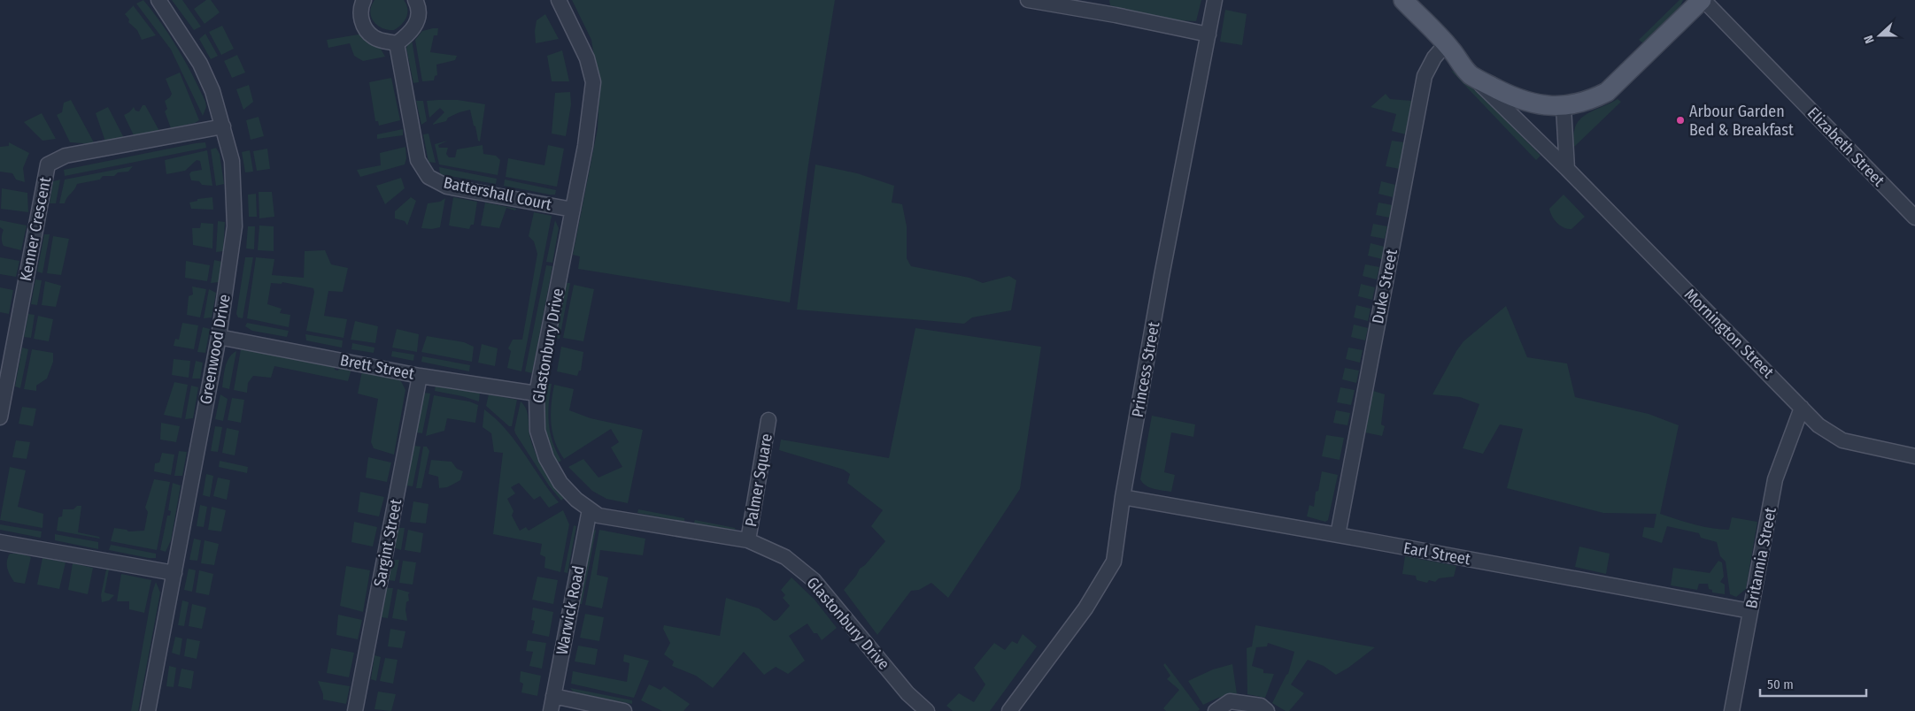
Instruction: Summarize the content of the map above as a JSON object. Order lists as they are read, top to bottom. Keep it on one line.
{"streets":{"main road":["Mornington Street"],"street":["Elizabeth Street","Battershall Court","Kenner Crescent","Duke Street","Glastonbury Drive","Greenwood Drive","Brett Street","Princess Street","Palmer Square","Sargint Street","Earl Street","Britannia Street","Warwick Road"]},"crossings":[["Battershall Court","Glastonbury Drive"],["Kenner Crescent","Greenwood Drive"],["Duke Street","Mornington Street"],["Duke Street","Earl Street"],["Mornington Street","Britannia Street"],["Glastonbury Drive","Brett Street"],["Glastonbury Drive","Palmer Square"],["Glastonbury Drive","Warwick Road"],["Greenwood Drive","Brett Street"],["Brett Street","Sargint Street"],["Princess Street","Earl Street"],["Earl Street","Britannia Street"]],"places":["Arbour Garden Bed & Breakfast"],"scale_bar":"50 m","north":"left"}
